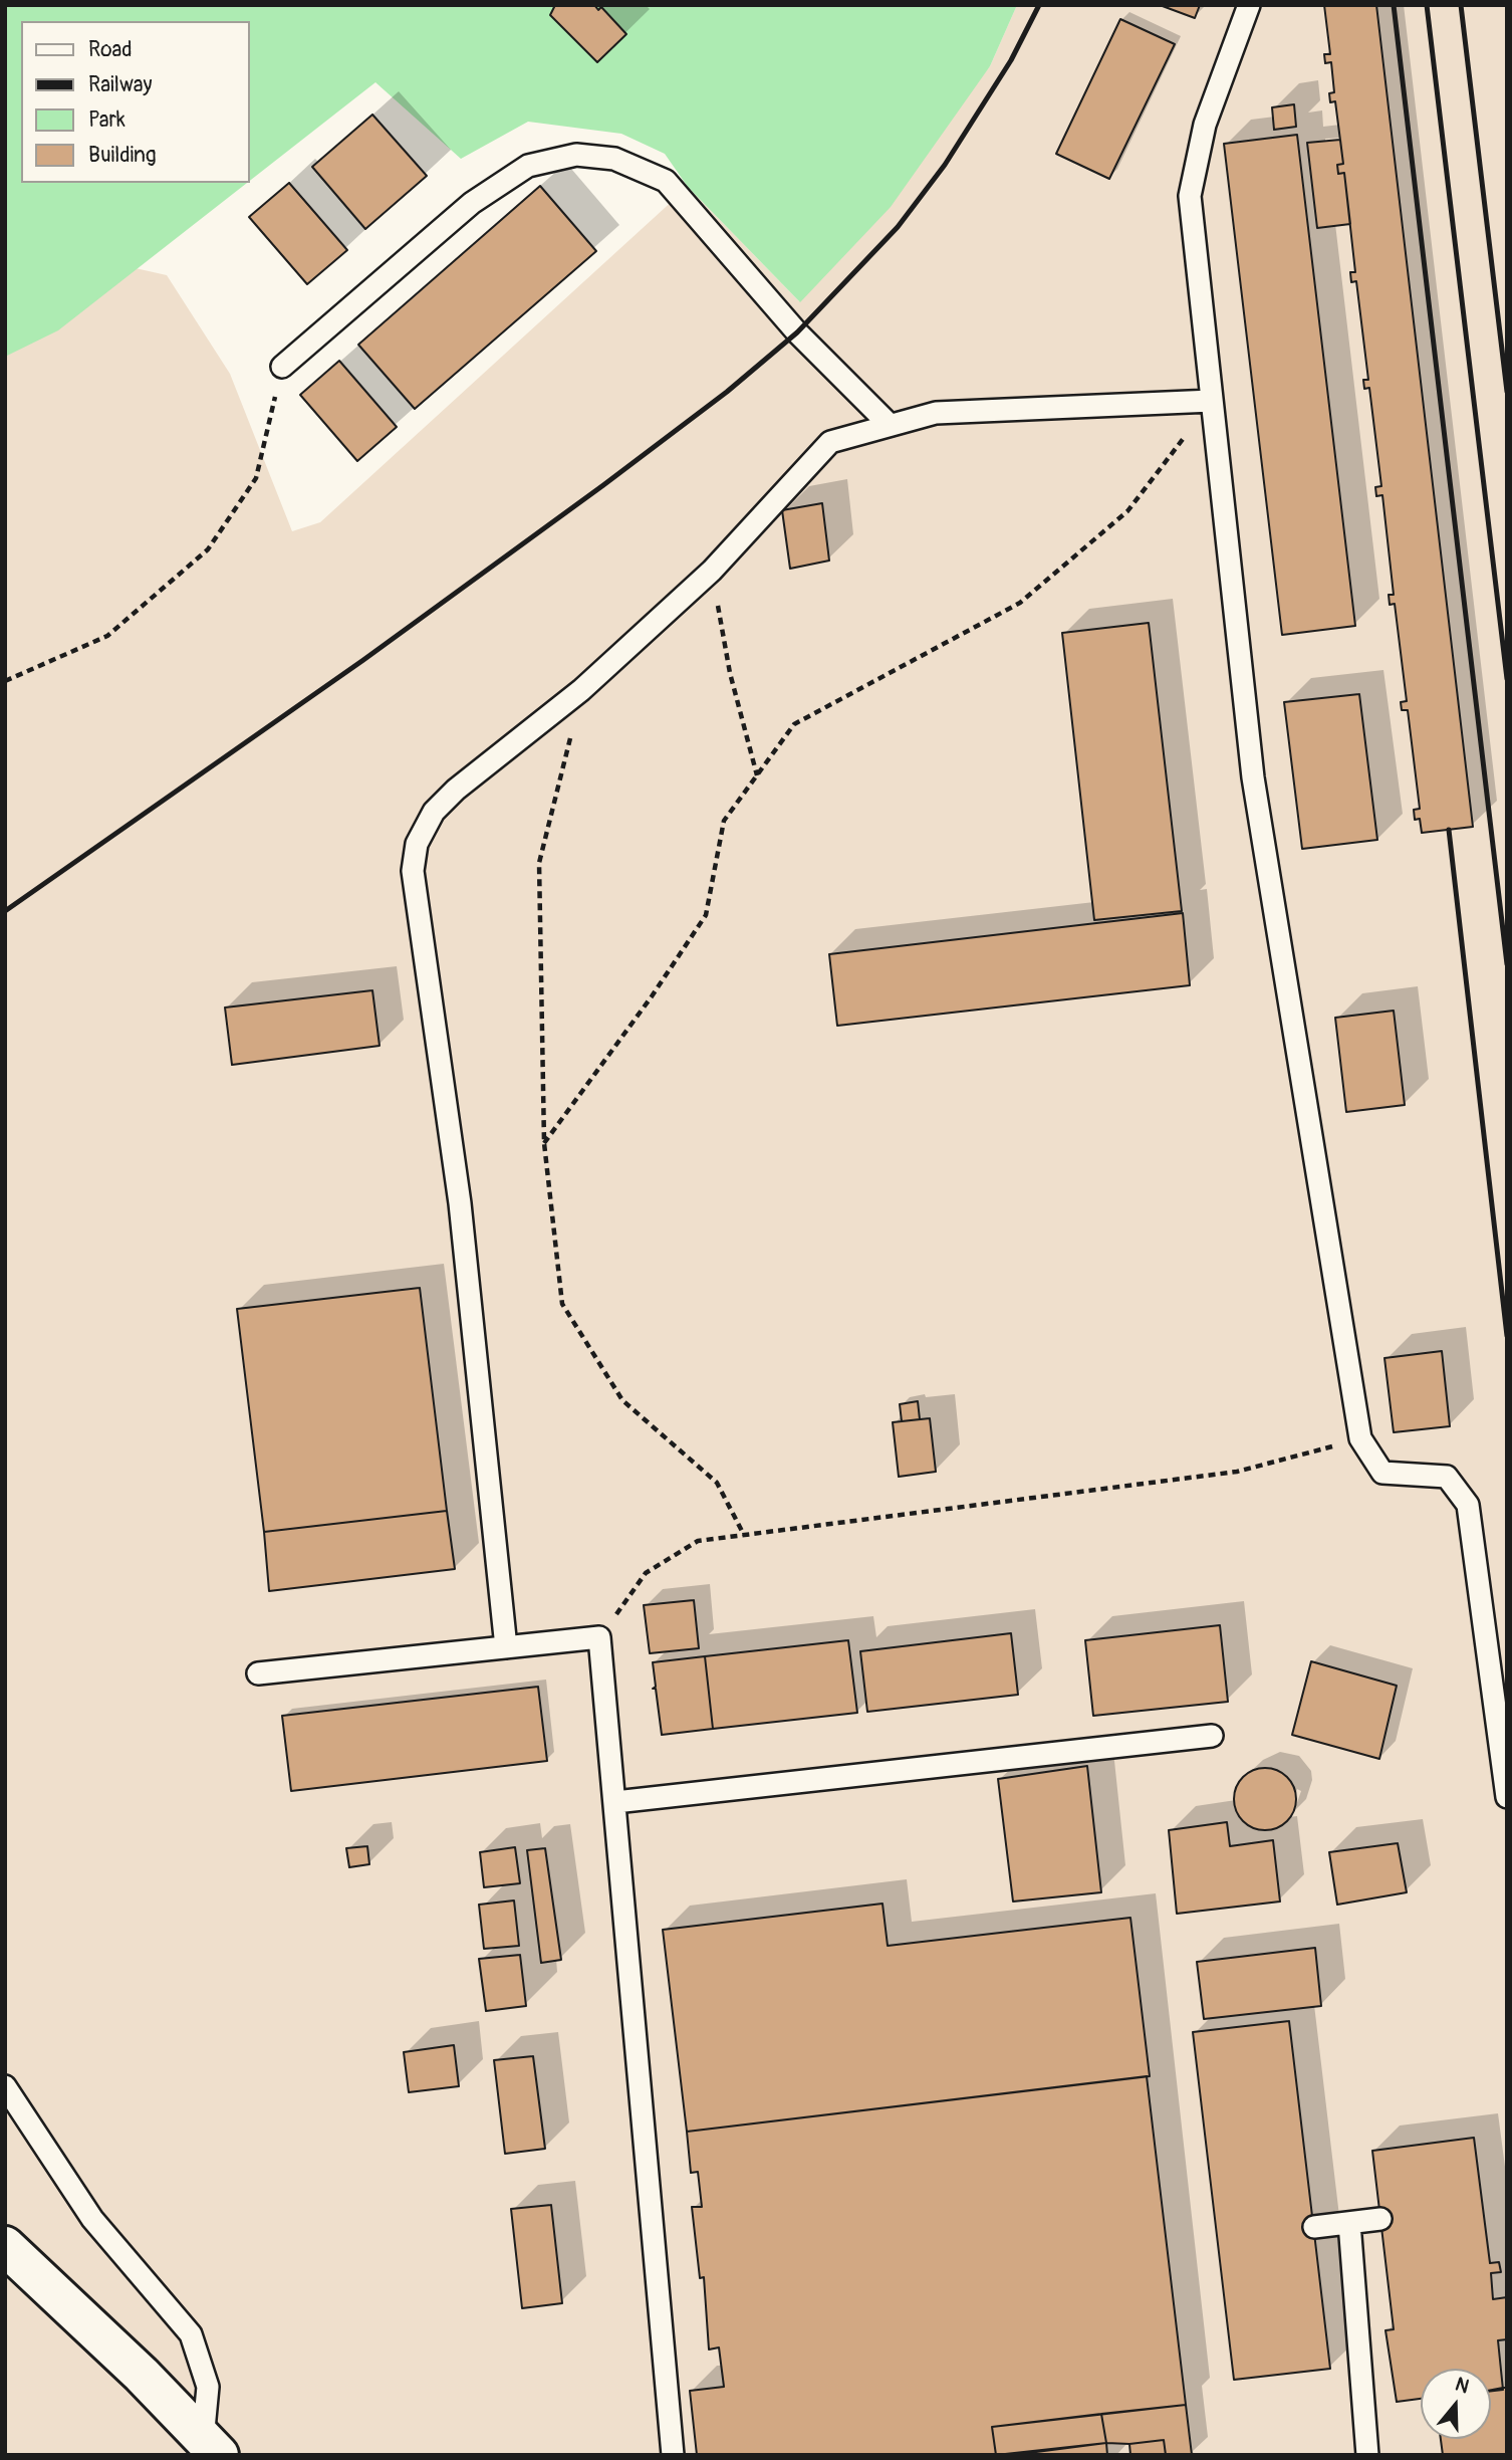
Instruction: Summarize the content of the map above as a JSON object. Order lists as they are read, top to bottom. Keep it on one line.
{"legend":["Road","Railway","Park","Building"],"north":"top"}
